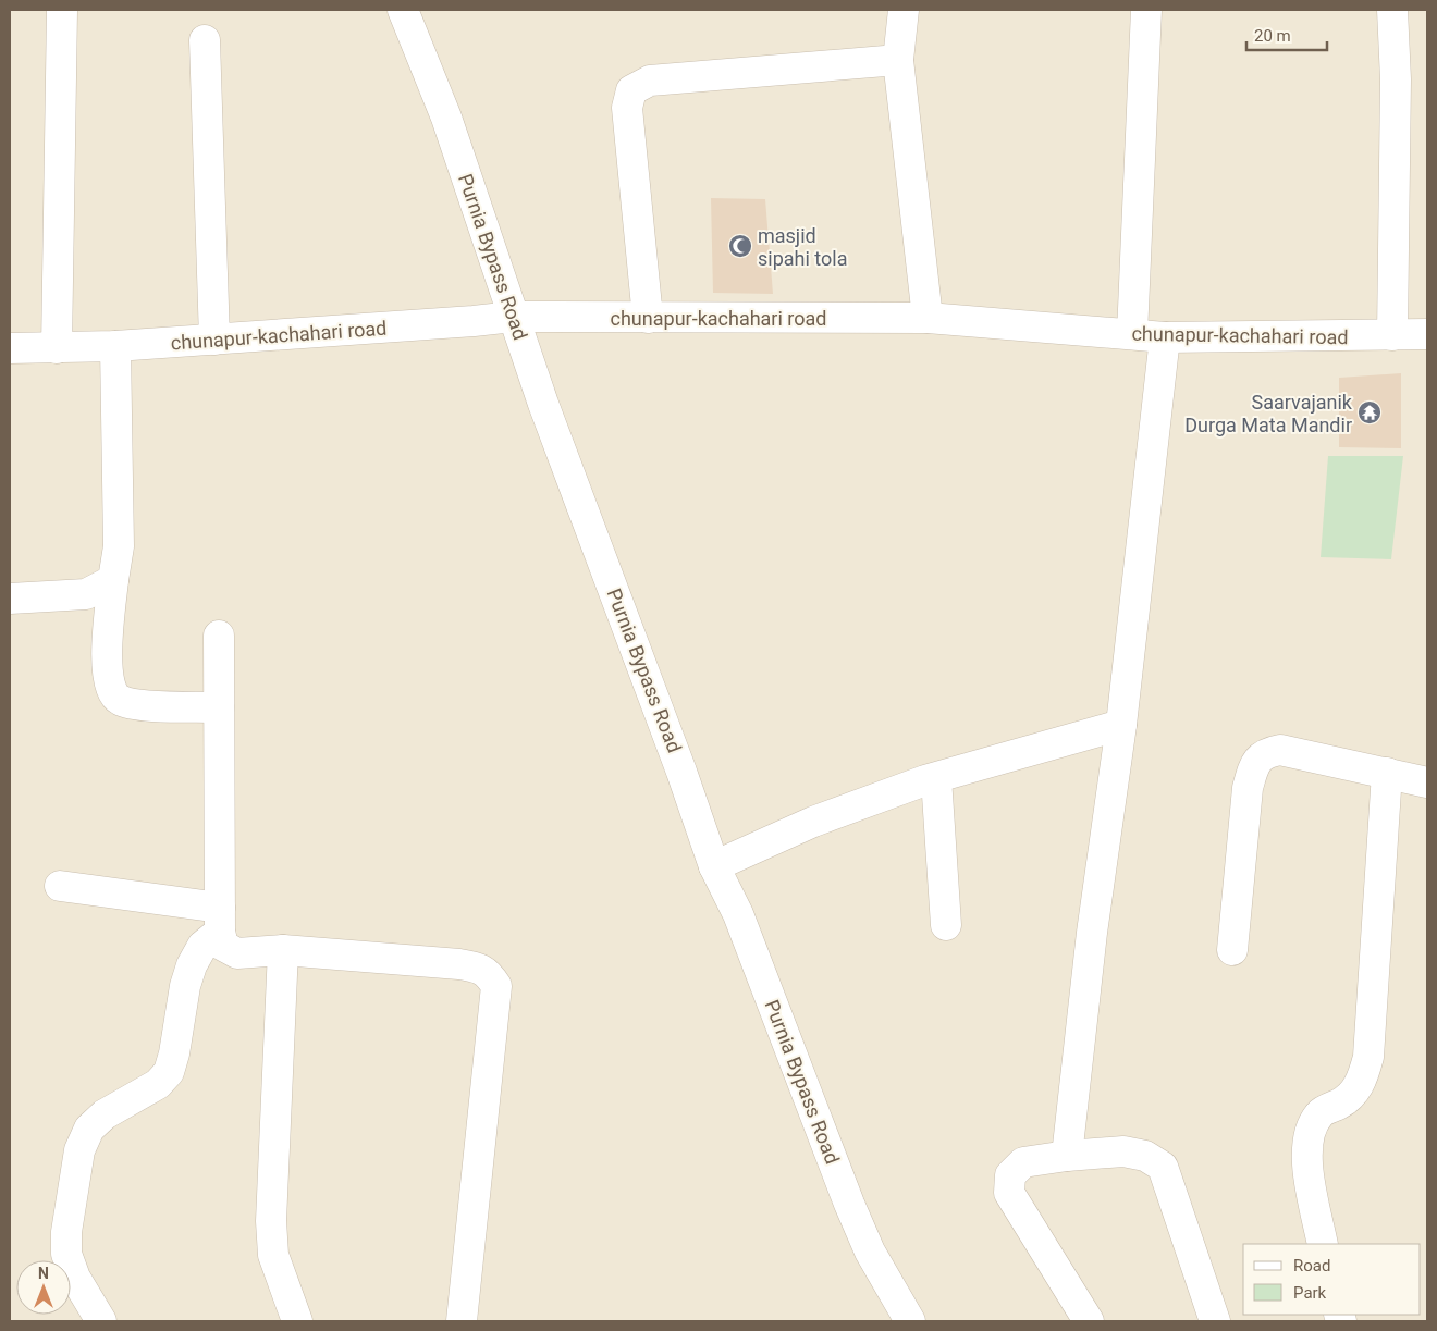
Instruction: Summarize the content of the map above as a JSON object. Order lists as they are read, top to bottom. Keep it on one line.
{"streets":{"street":["Purnia Bypass Road","chunapur-kachahari road"]},"crossings":[["Purnia Bypass Road","chunapur-kachahari road"]],"places":{"mosque":["masjid sipahi tola"],"temple":["Saarvajanik Durga Mata Mandir"]},"legend":["Road","Park"],"scale_bar":"20 m","north":"top"}
